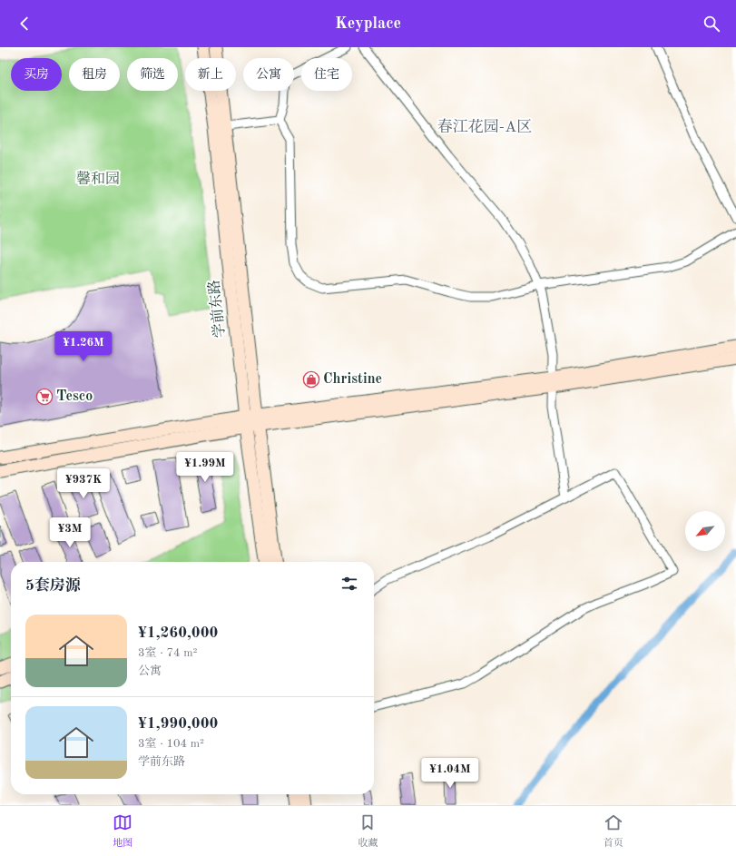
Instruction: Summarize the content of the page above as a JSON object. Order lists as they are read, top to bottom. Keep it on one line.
{"streets":{"street":["学前东路"]},"districts":["春江花园-A区"],"parks":["馨和园"],"places":{"shop":["Christine"],"supermarket":["Tesco"]},"north":"bottom left","page":{"header":"Keyplace","chip":["买房","租房","筛选","新上","公寓","住宅"],"price":["¥1.26M","¥1.99M","¥937K","¥3M","¥1.04M"],"heading":"5套房源","list":[{"name":"¥1,260,000","note":"3室 · 74 m² · 公寓"},{"name":"¥1,990,000","note":"3室 · 104 m² · 学前东路"}],"tabs":["地图","收藏","首页"]}}
